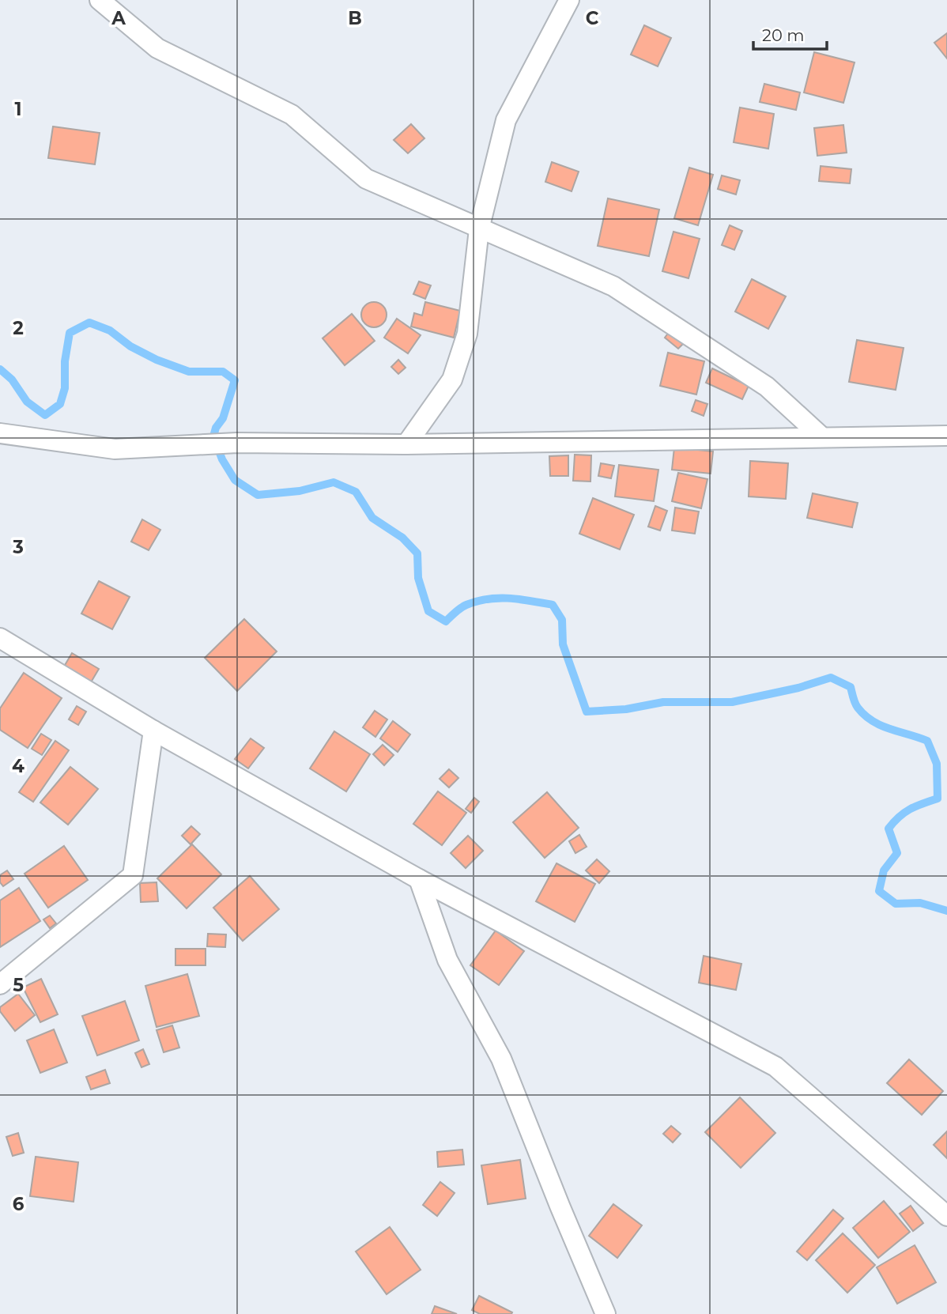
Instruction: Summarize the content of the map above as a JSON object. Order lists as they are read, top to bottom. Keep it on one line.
{"scale_bar":"20 m","grid":{"columns":["A","B","C"],"rows":["1","2","3","4","5","6"]}}
